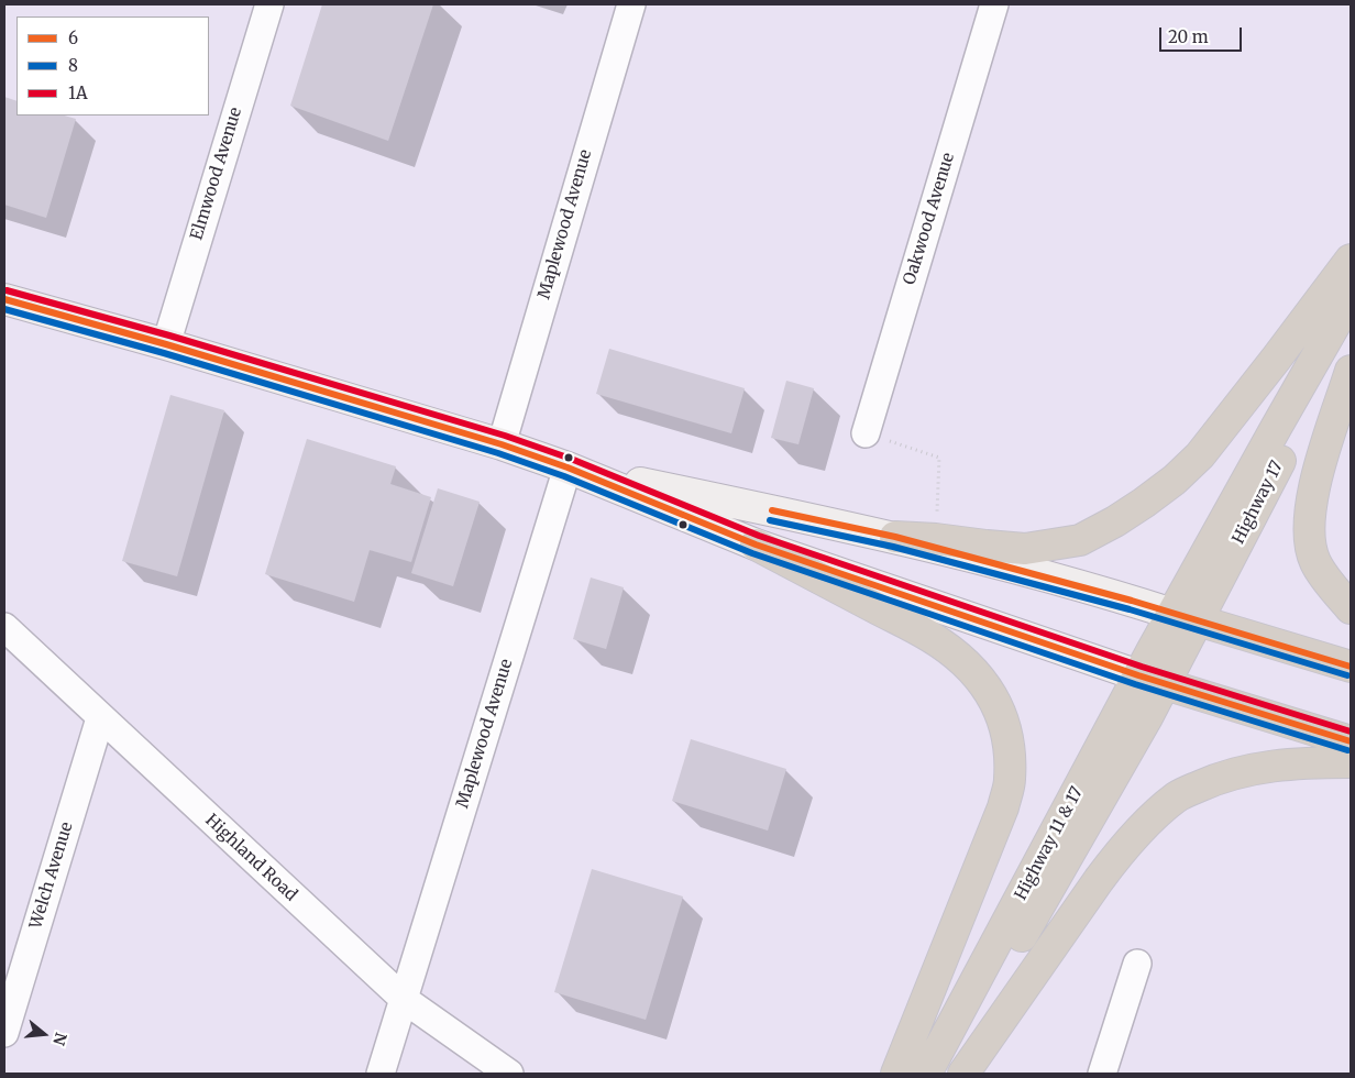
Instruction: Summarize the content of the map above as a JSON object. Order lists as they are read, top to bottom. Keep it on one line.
{"streets":{"highway":["Highway 17","Highway 11 & 17"],"street":["Elmwood Avenue","Oakwood Avenue","Maplewood Avenue","Highland Road","Welch Avenue"]},"crossings":[["Maplewood Avenue","Highland Road"],["Highway 17","Highway 11 & 17"],["Highland Road","Welch Avenue"]],"lines":["transit line 1A","transit line 6","transit line 8"],"legend":["6","8","1A"],"scale_bar":"20 m","north":"right"}
